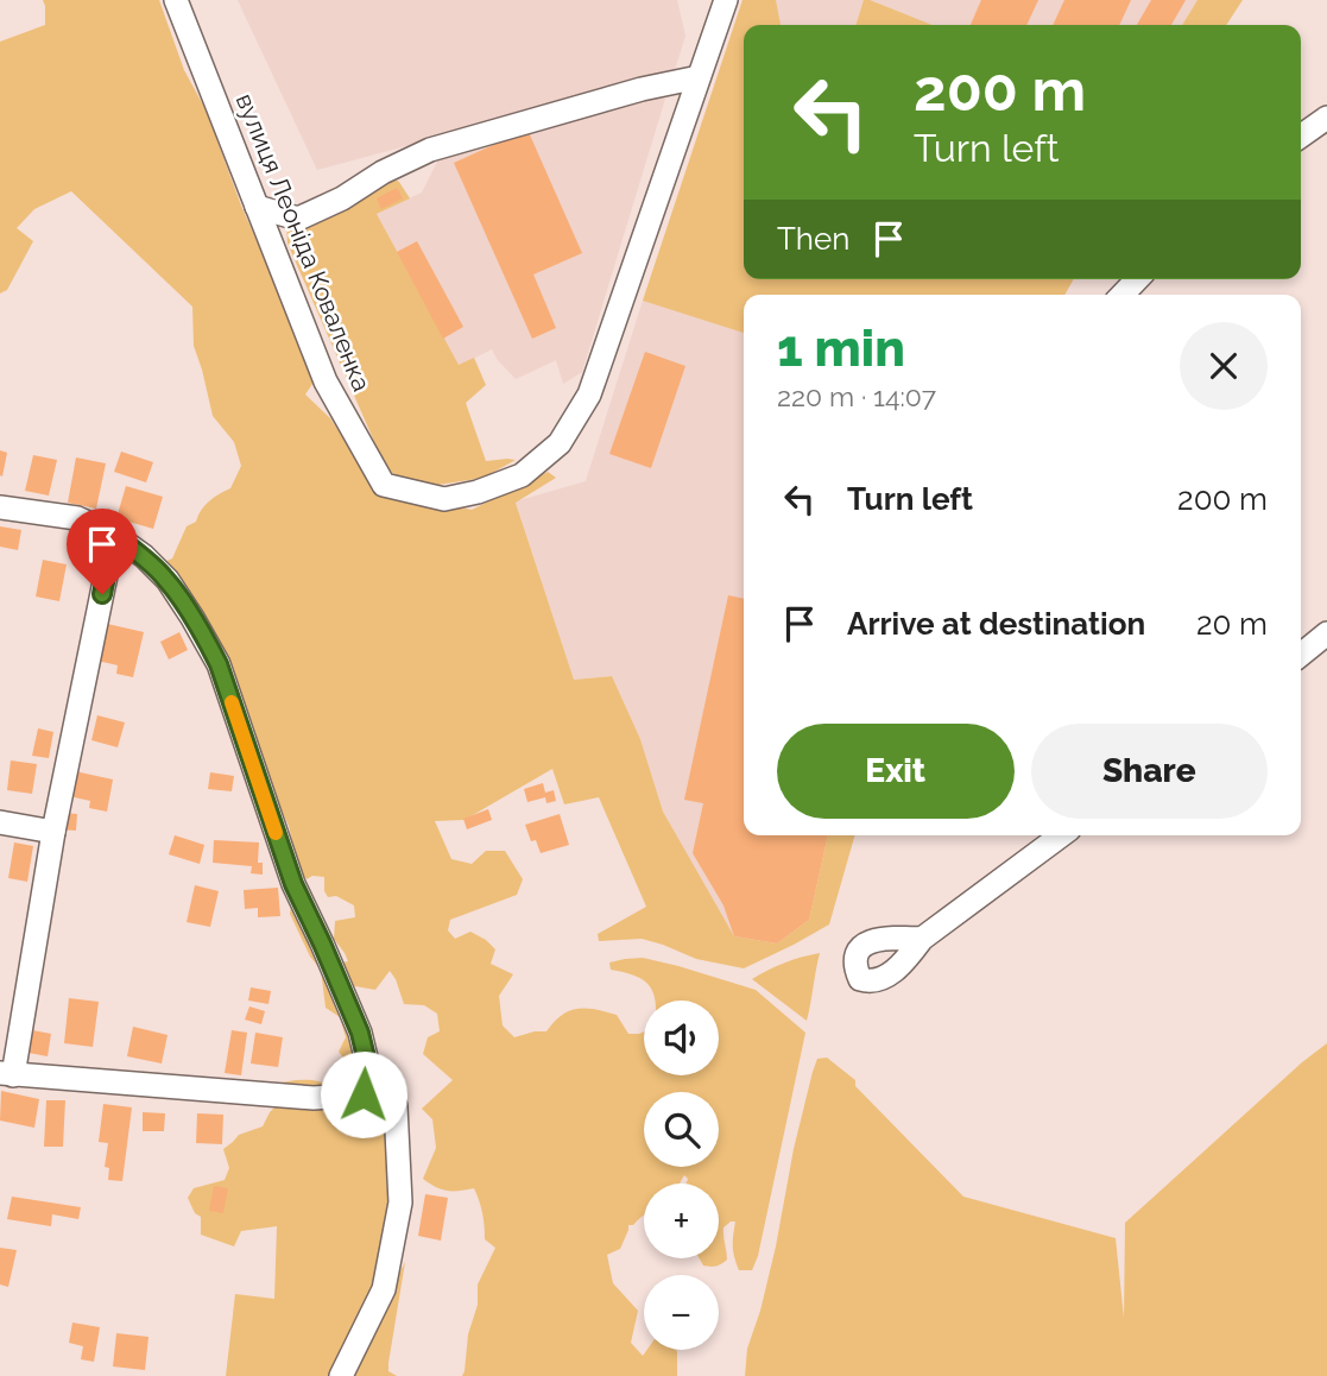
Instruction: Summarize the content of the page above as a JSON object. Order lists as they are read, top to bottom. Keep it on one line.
{"streets":{"street":["вулиця Леоніда Коваленка"]},"page":{"turn":["200 m","Turn left"],"then":"Then","heading":["1 min","220 m · 14:07"],"list":[{"name":"Turn left","value":"200 m"},{"name":"Arrive at destination","value":"20 m"}],"buttons":["Exit","Share"],"map_buttons":["+","−"]}}
